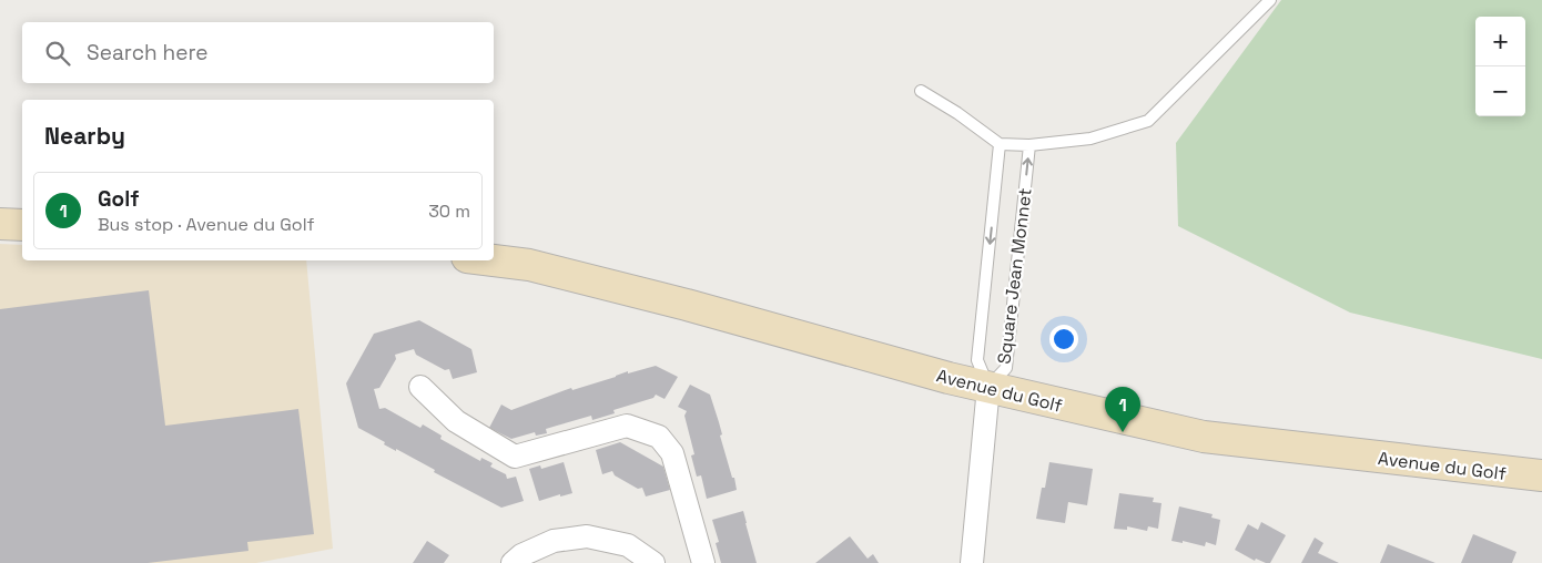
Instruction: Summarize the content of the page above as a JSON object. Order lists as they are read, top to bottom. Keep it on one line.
{"streets":{"main road":["Avenue du Golf"],"lane":["Square Jean Monnet"]},"crossings":[["Square Jean Monnet","Avenue du Golf"]],"page":{"map_buttons":["+","−"],"search":"Search here","heading":"Nearby","list":[{"mark":"1","name":"Golf","note":"Bus stop · Avenue du Golf","value":"30 m"}],"pins":"1"}}
